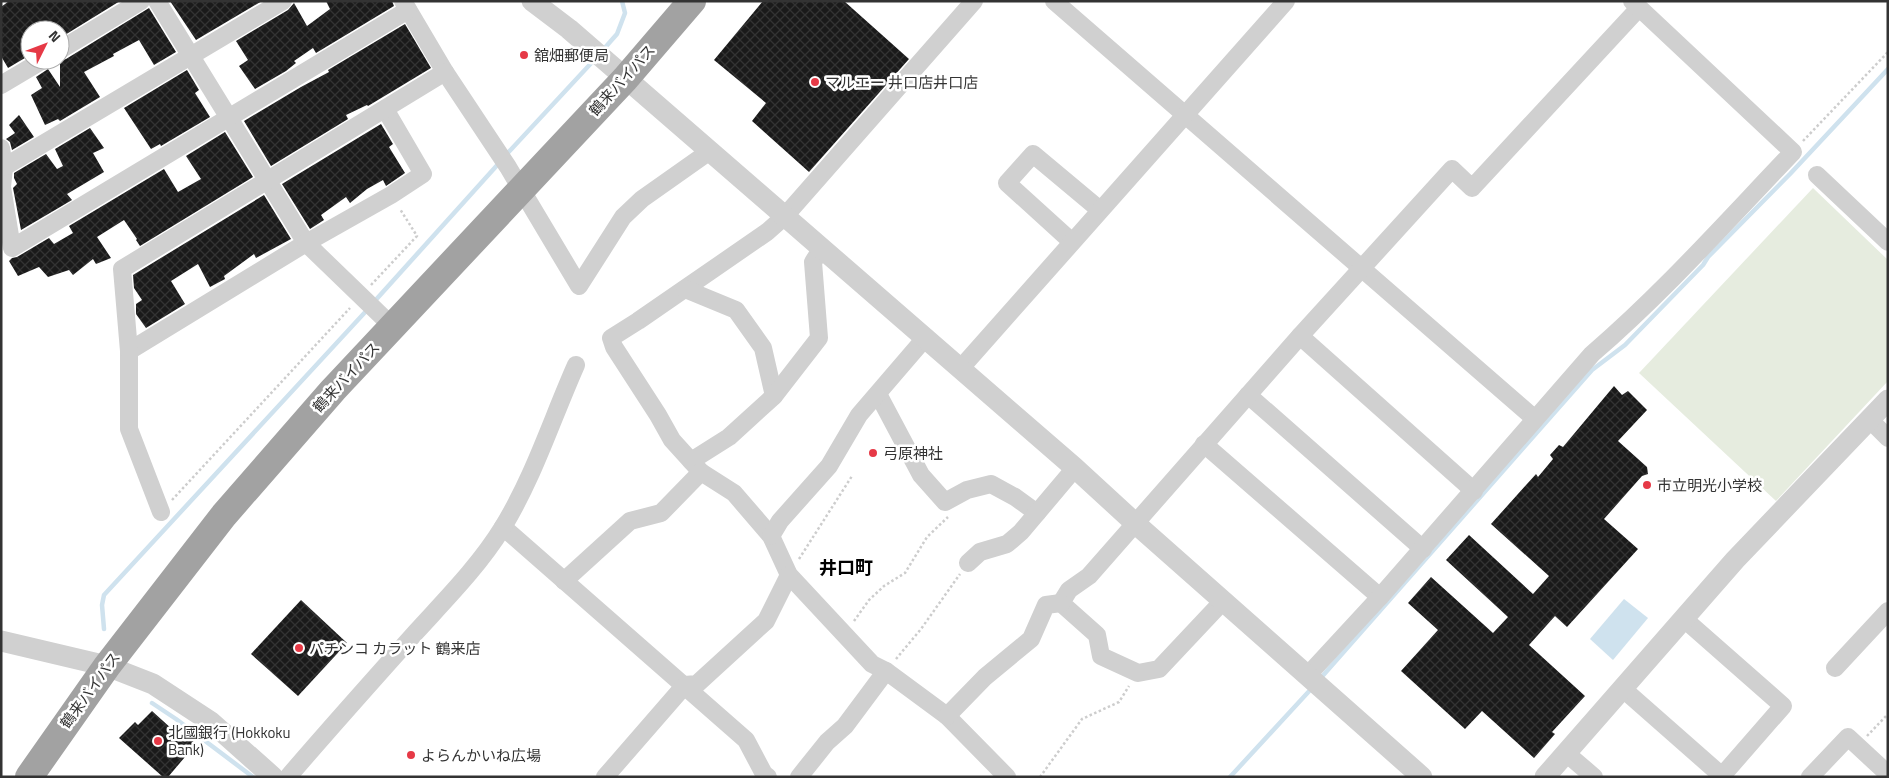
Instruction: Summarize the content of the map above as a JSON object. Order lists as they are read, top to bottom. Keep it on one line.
{"streets":{"highway":["鶴来バイパス"]},"districts":["井口町"],"places":["舘畑郵便局","マルエー 井口店井口店","弓原神社","市立明光小学校","パチンコ カラット 鶴来店","北國銀行 (Hokkoku Bank)","よらんかいね広場"],"north":"top right"}
